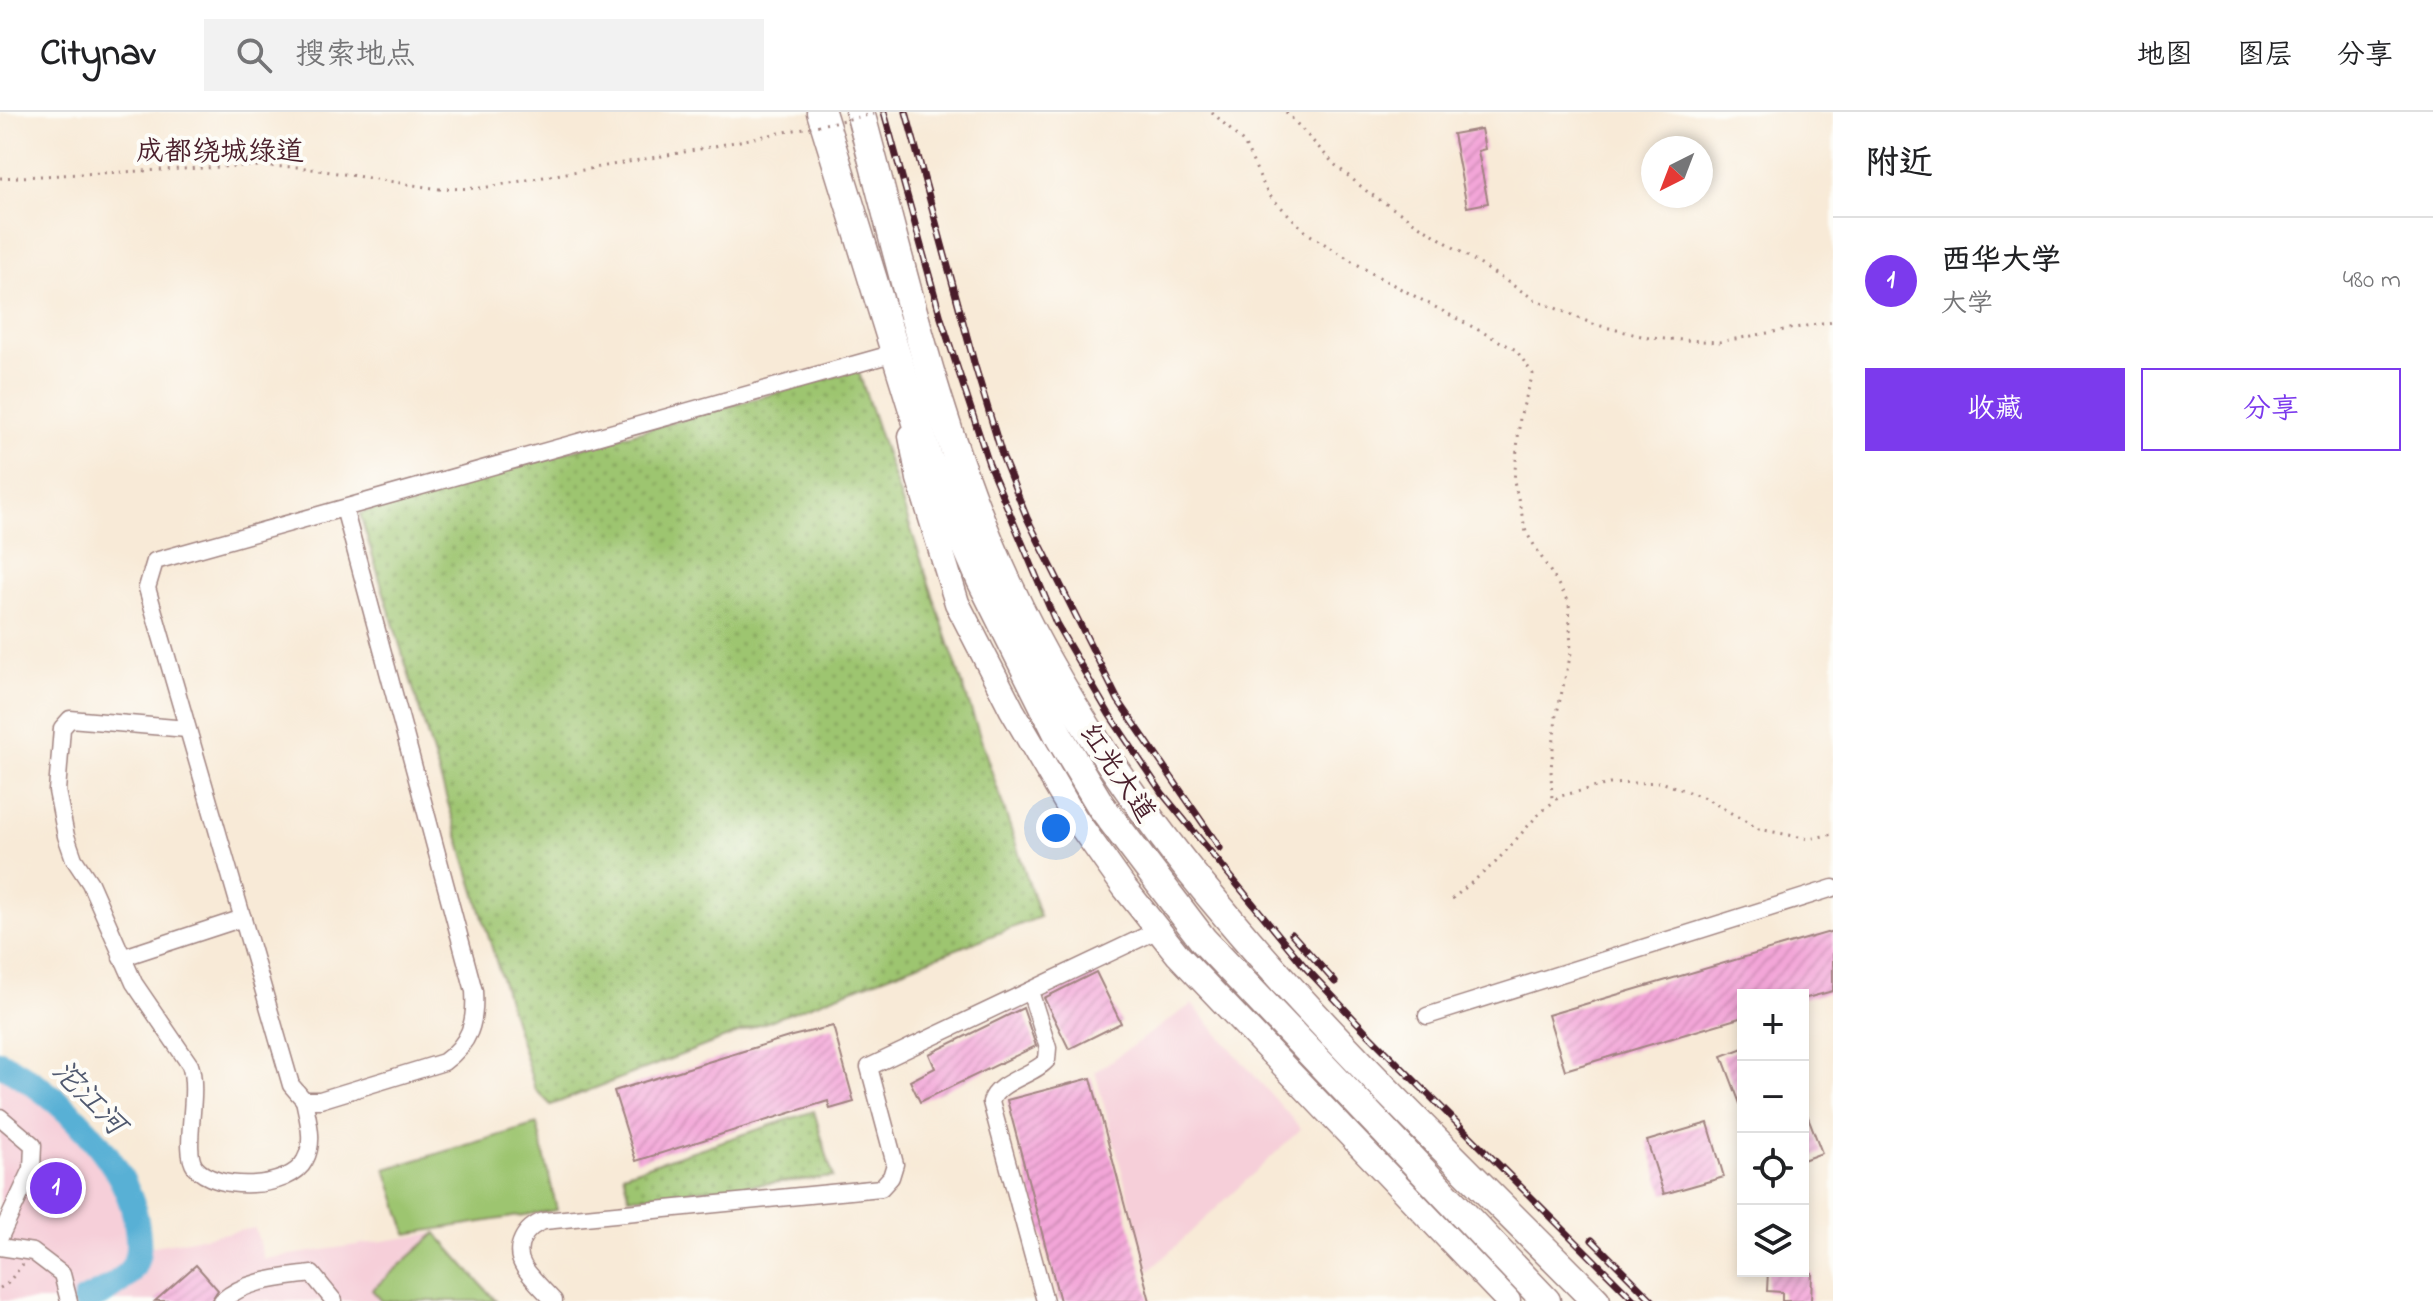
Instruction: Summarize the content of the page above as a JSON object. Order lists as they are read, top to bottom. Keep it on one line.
{"streets":{"highway":["红光大道"],"path":["成都绕城绿道"]},"water":["沱江河"],"north":"bottom left","page":{"header":"Citynav","search":"搜索地点","nav":["地图","图层","分享"],"heading":"附近","list":[{"mark":"1","name":"西华大学","note":"大学","value":"480 m"}],"buttons":["收藏","分享"],"map_buttons":["+","−"],"pins":"1"}}
